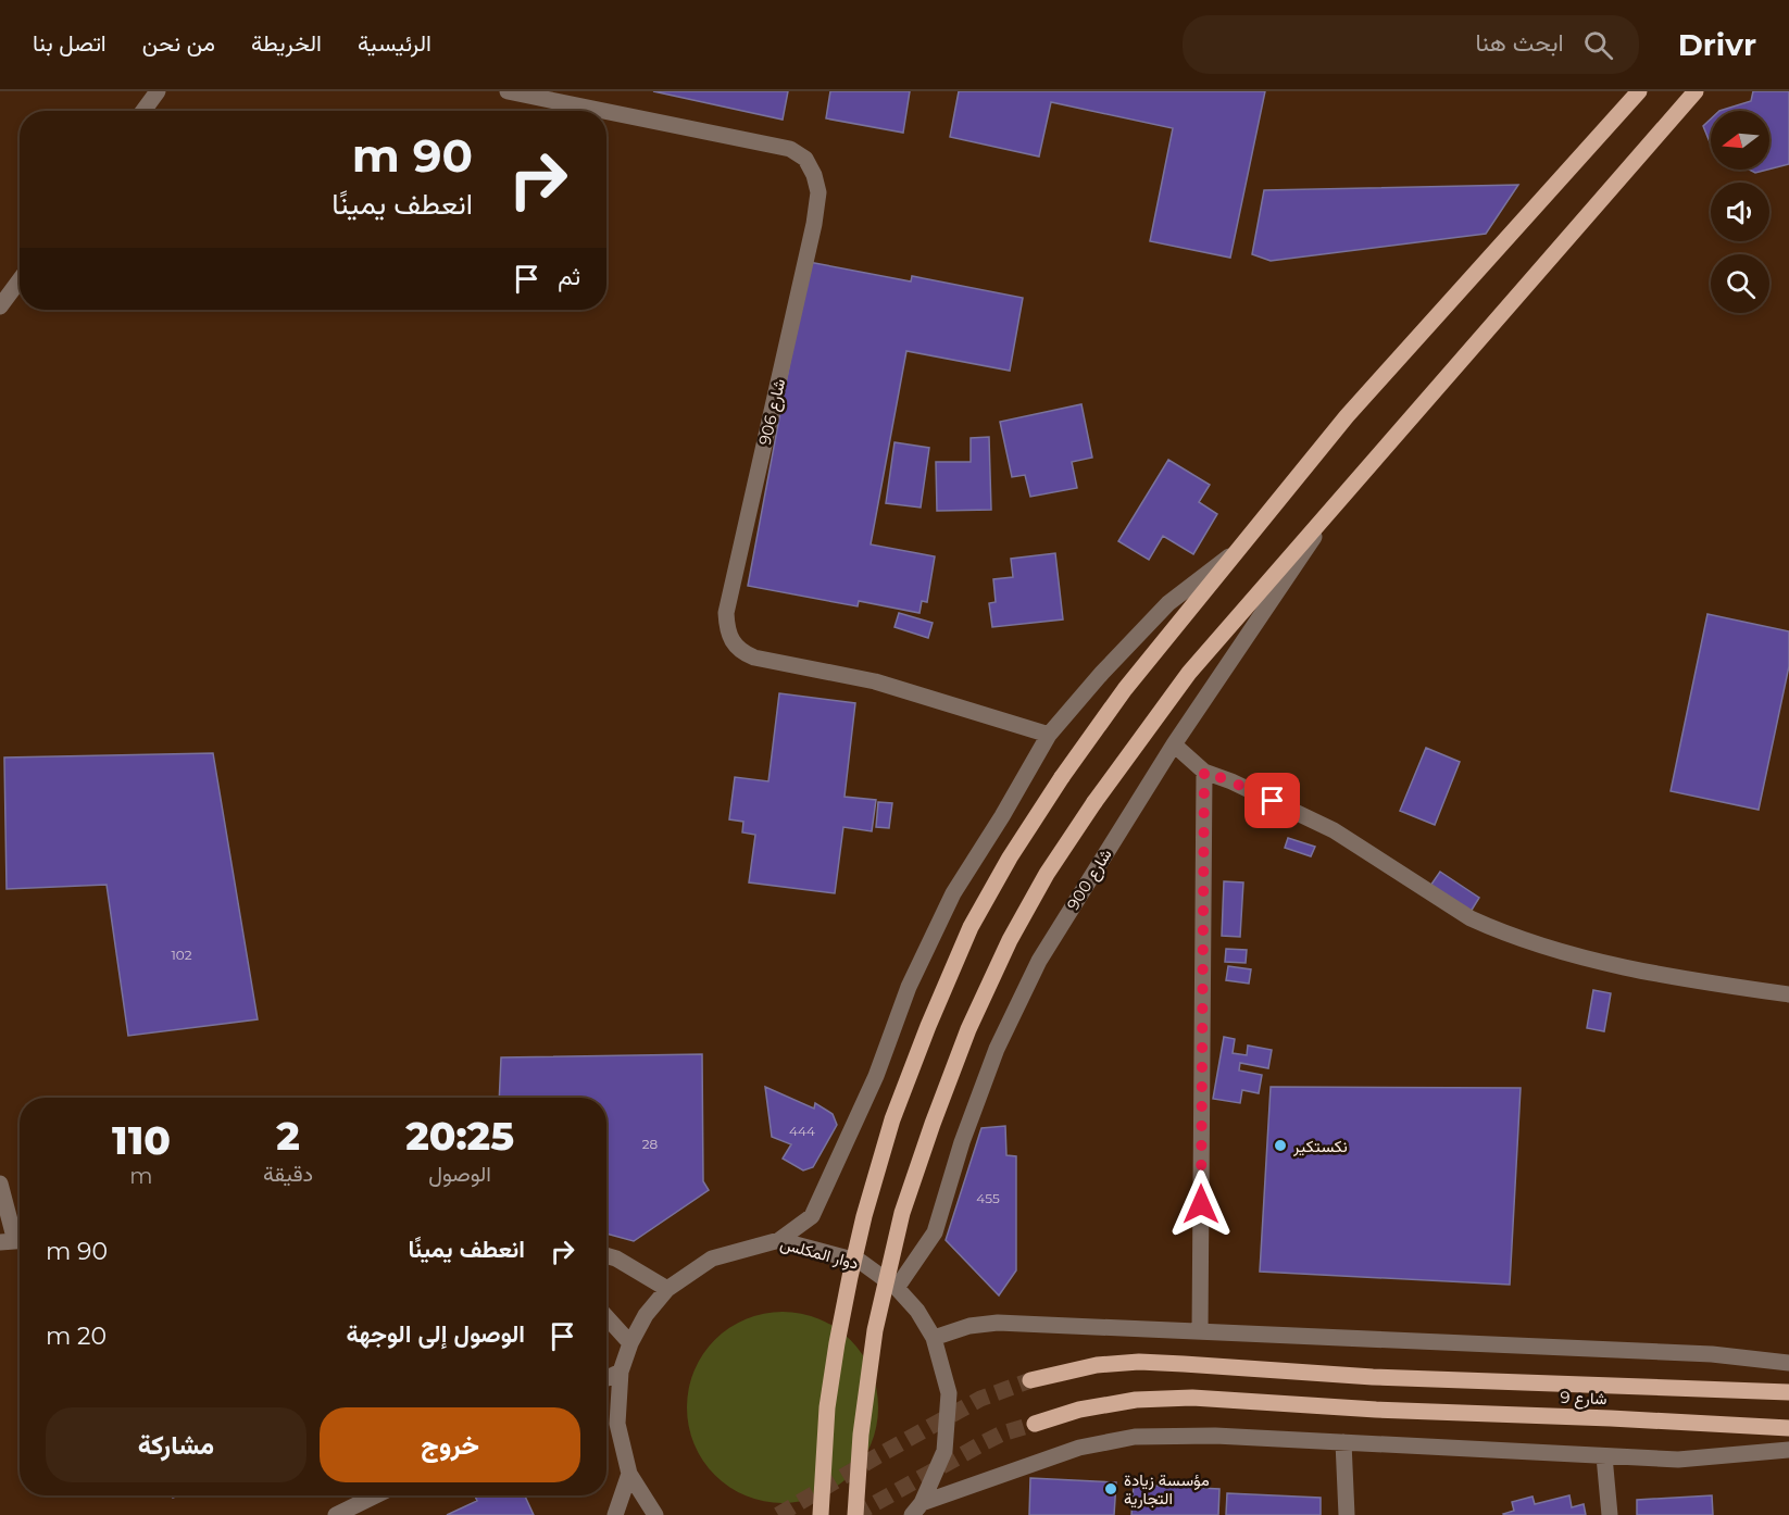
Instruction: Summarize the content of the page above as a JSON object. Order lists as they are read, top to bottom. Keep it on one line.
{"streets":{"main road":["شارع 9"],"street":["شارع 906","شارع 900","دوار المكلس"]},"crossings":[["شارع 900","دوار المكلس"]],"places":["نكستكير","مؤسسة زيادة التجارية"],"house_numbers":["102","444","28","455"],"north":"left","page":{"header":"Drivr","search":"ابحث هنا","nav":["الرئيسية","الخريطة","من نحن","اتصل بنا"],"turn":["90 m","انعطف يمينًا"],"then":"ثم","eta":["20:25","الوصول","2","دقيقة","110","m"],"list":[{"name":"انعطف يمينًا","value":"90 m"},{"name":"الوصول إلى الوجهة","value":"20 m"}],"buttons":["خروج","مشاركة"]}}
